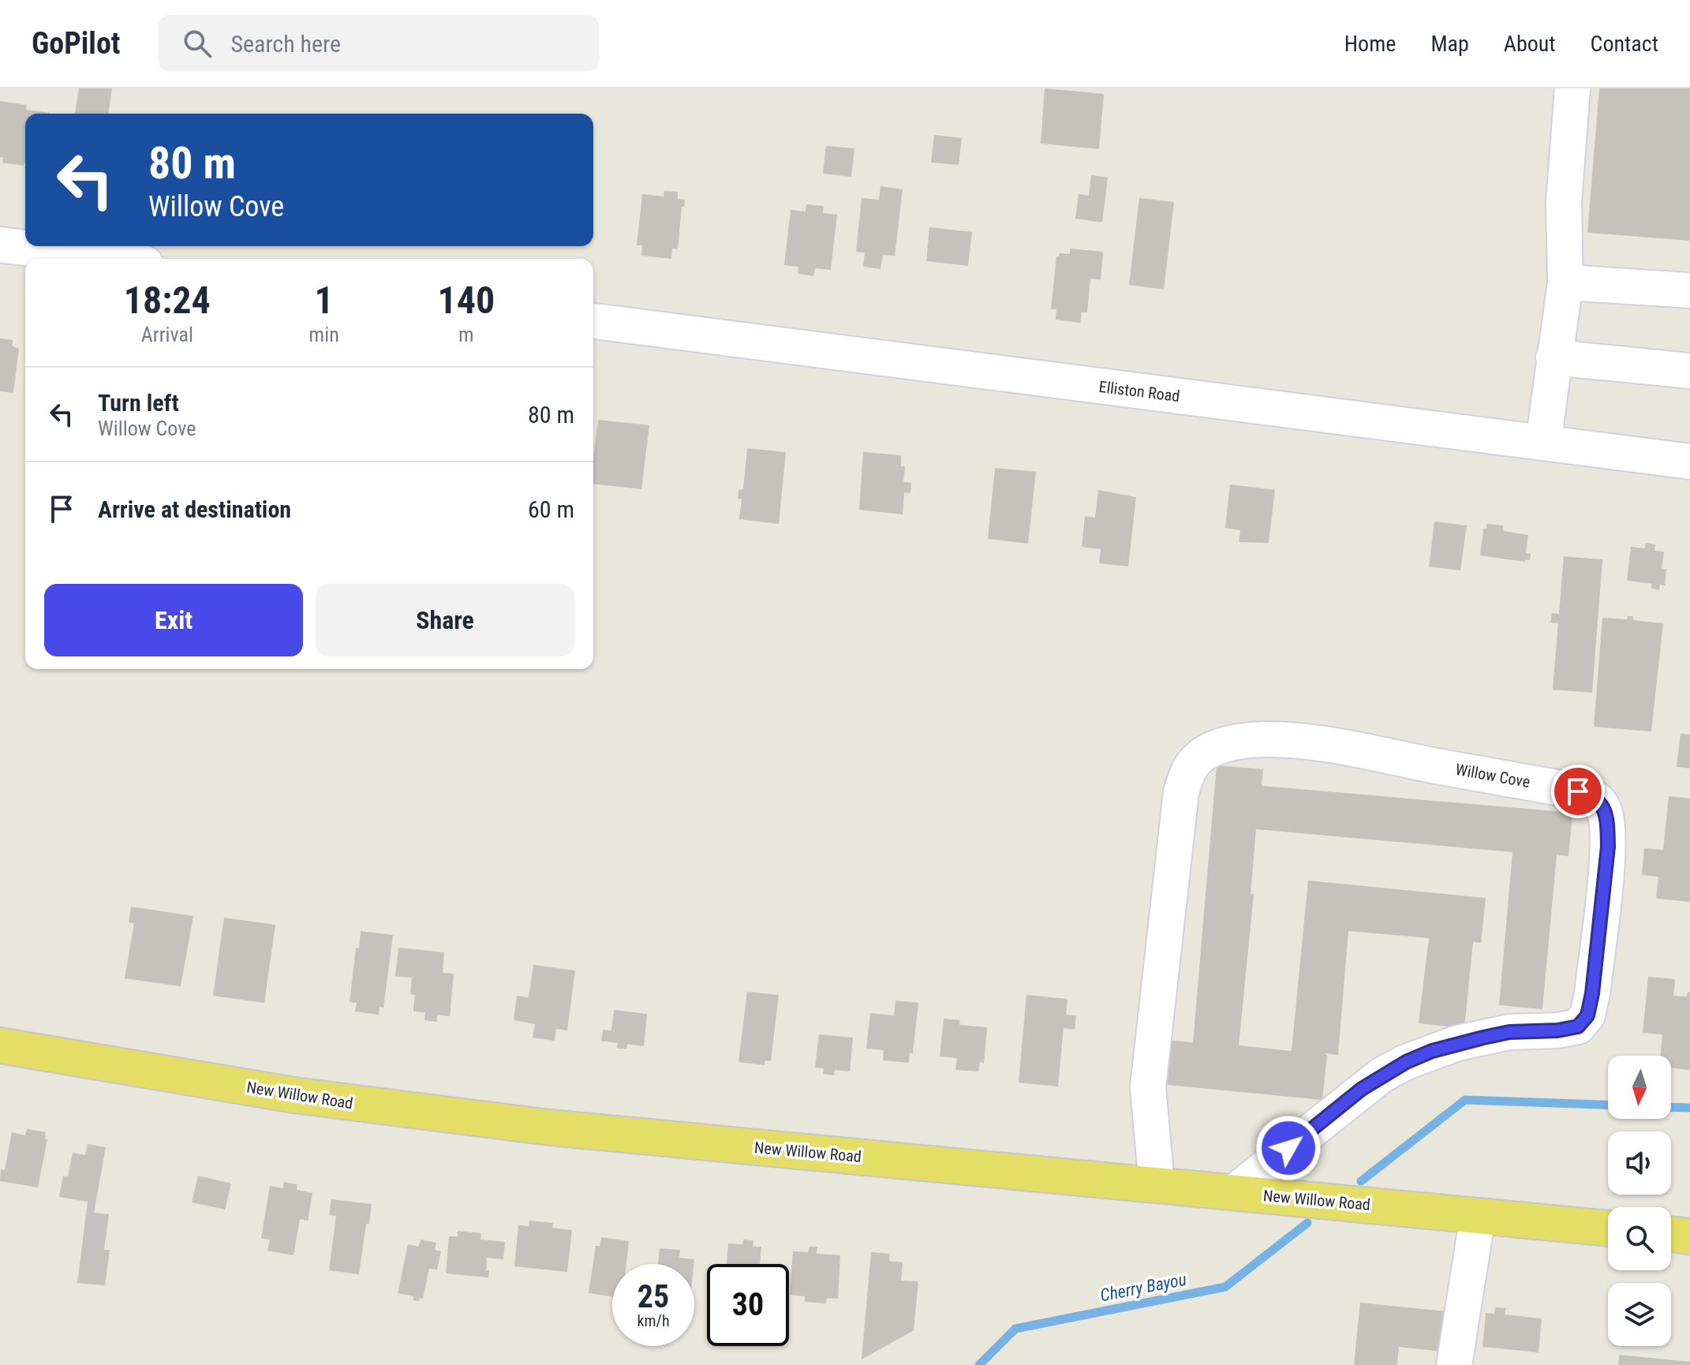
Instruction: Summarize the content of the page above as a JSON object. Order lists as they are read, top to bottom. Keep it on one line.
{"streets":{"main road":["New Willow Road"],"street":["Elliston Road","Willow Cove"]},"crossings":[["Willow Cove","New Willow Road"]],"water":["Cherry Bayou"],"north":"bottom","page":{"header":"GoPilot","search":"Search here","nav":["Home","Map","About","Contact"],"turn":["80 m","Willow Cove"],"eta":["18:24","Arrival","1","min","140","m"],"list":[{"name":"Turn left","note":"Willow Cove","value":"80 m"},{"name":"Arrive at destination","value":"60 m"}],"buttons":["Exit","Share"],"speed":"25 km/h","limit":"30"}}
